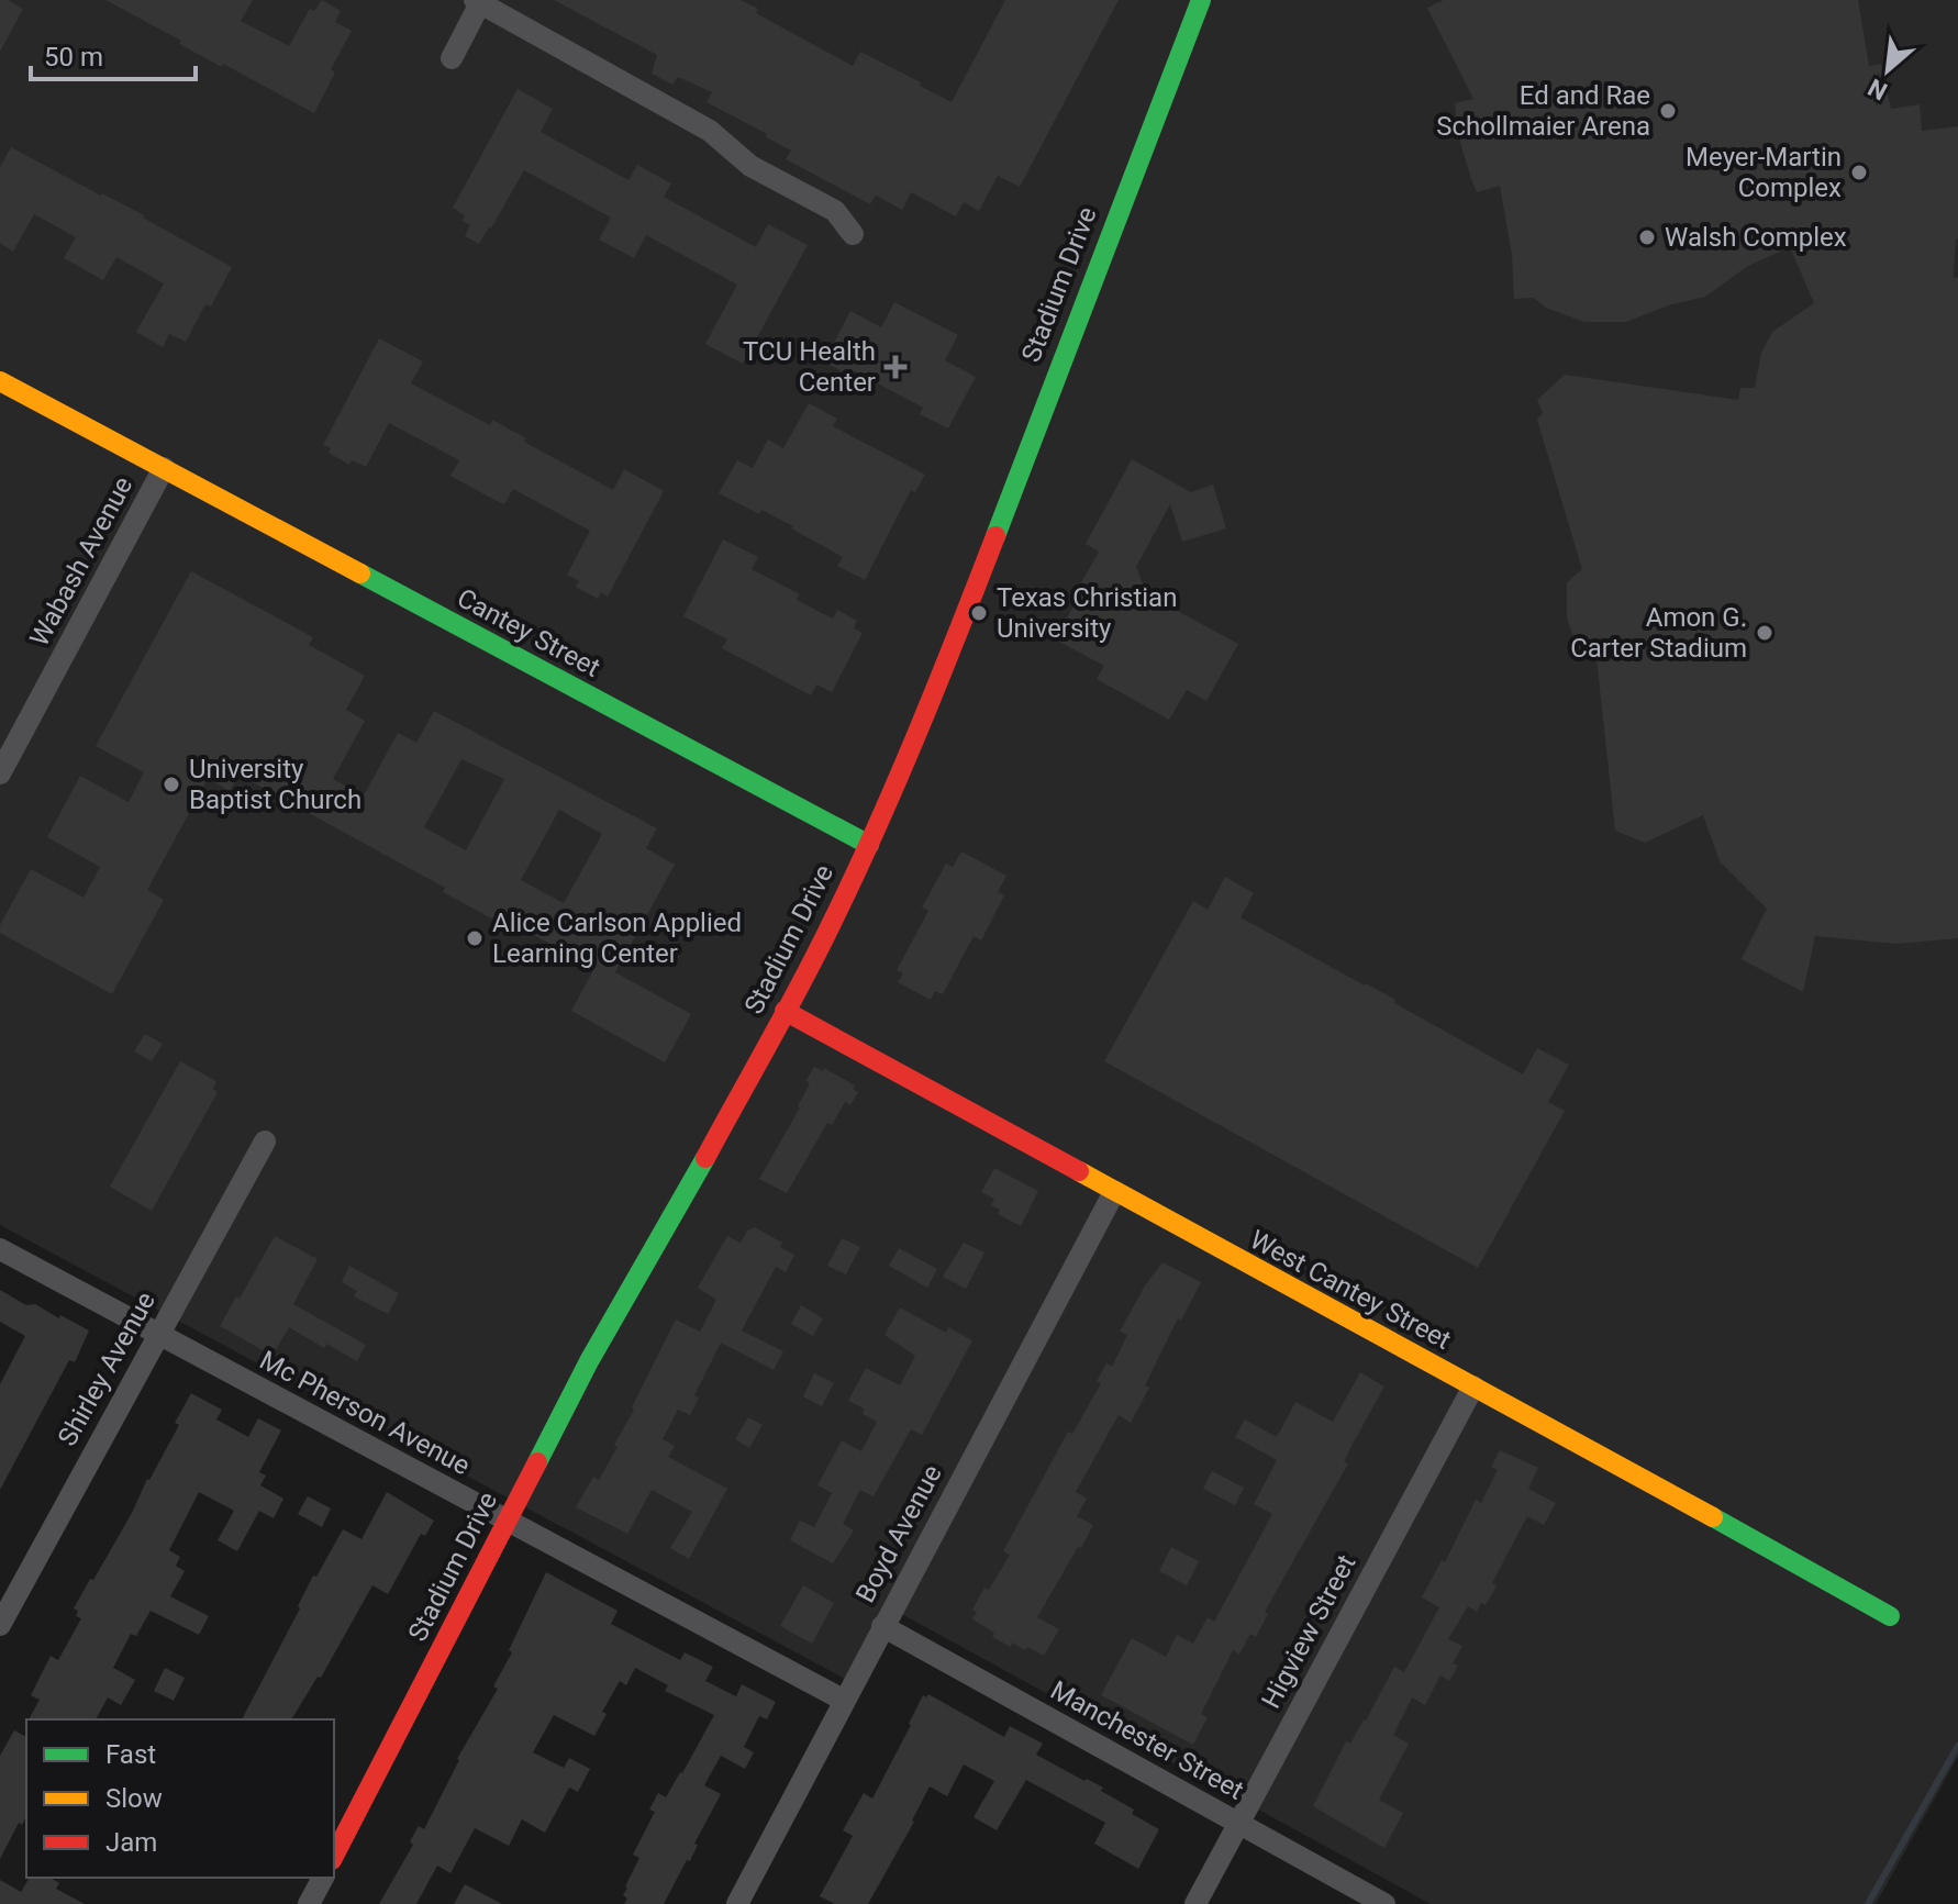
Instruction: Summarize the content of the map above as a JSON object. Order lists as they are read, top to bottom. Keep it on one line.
{"streets":{"street":["Stadium Drive","Wabash Avenue","Cantey Street","West Cantey Street","Shirley Avenue","Mc Pherson Avenue","Boyd Avenue","Higview Street","Manchester Street"]},"crossings":[["Stadium Drive","Cantey Street"],["Stadium Drive","West Cantey Street"],["Stadium Drive","Mc Pherson Avenue"],["Wabash Avenue","Cantey Street"],["West Cantey Street","Boyd Avenue"],["West Cantey Street","Higview Street"],["Shirley Avenue","Mc Pherson Avenue"],["Mc Pherson Avenue","Boyd Avenue"],["Boyd Avenue","Manchester Street"],["Higview Street","Manchester Street"]],"places":{"other":["Ed and Rae Schollmaier Arena","Meyer-Martin Complex","Walsh Complex","Texas Christian University","Amon G. Carter Stadium","University Baptist Church","Alice Carlson Applied Learning Center"],"health":["TCU Health Center"]},"legend":["Fast","Slow","Jam"],"scale_bar":"50 m","north":"bottom left"}
